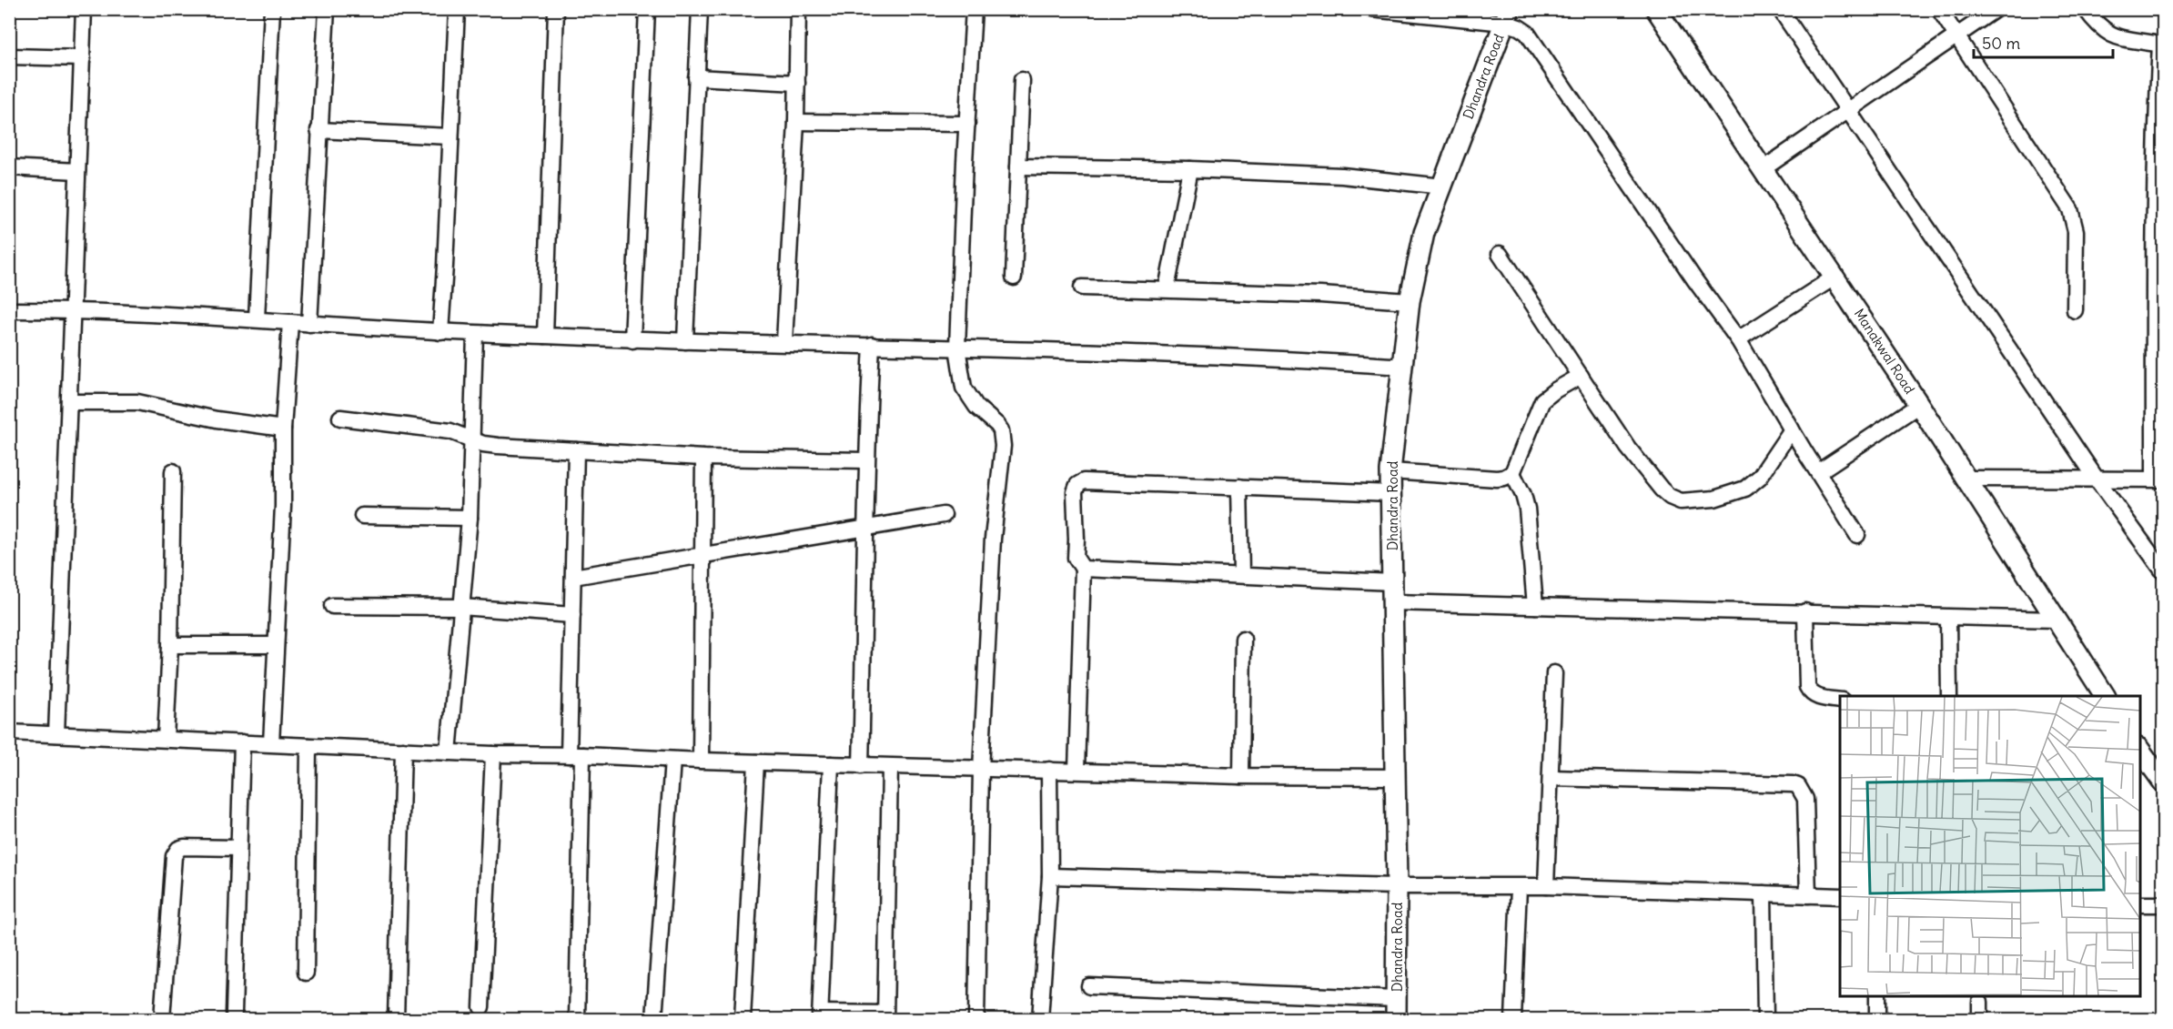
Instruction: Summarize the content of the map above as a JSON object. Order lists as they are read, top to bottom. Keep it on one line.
{"streets":{"street":["Dhandra Road","Manakwal Road"]},"scale_bar":"50 m"}
